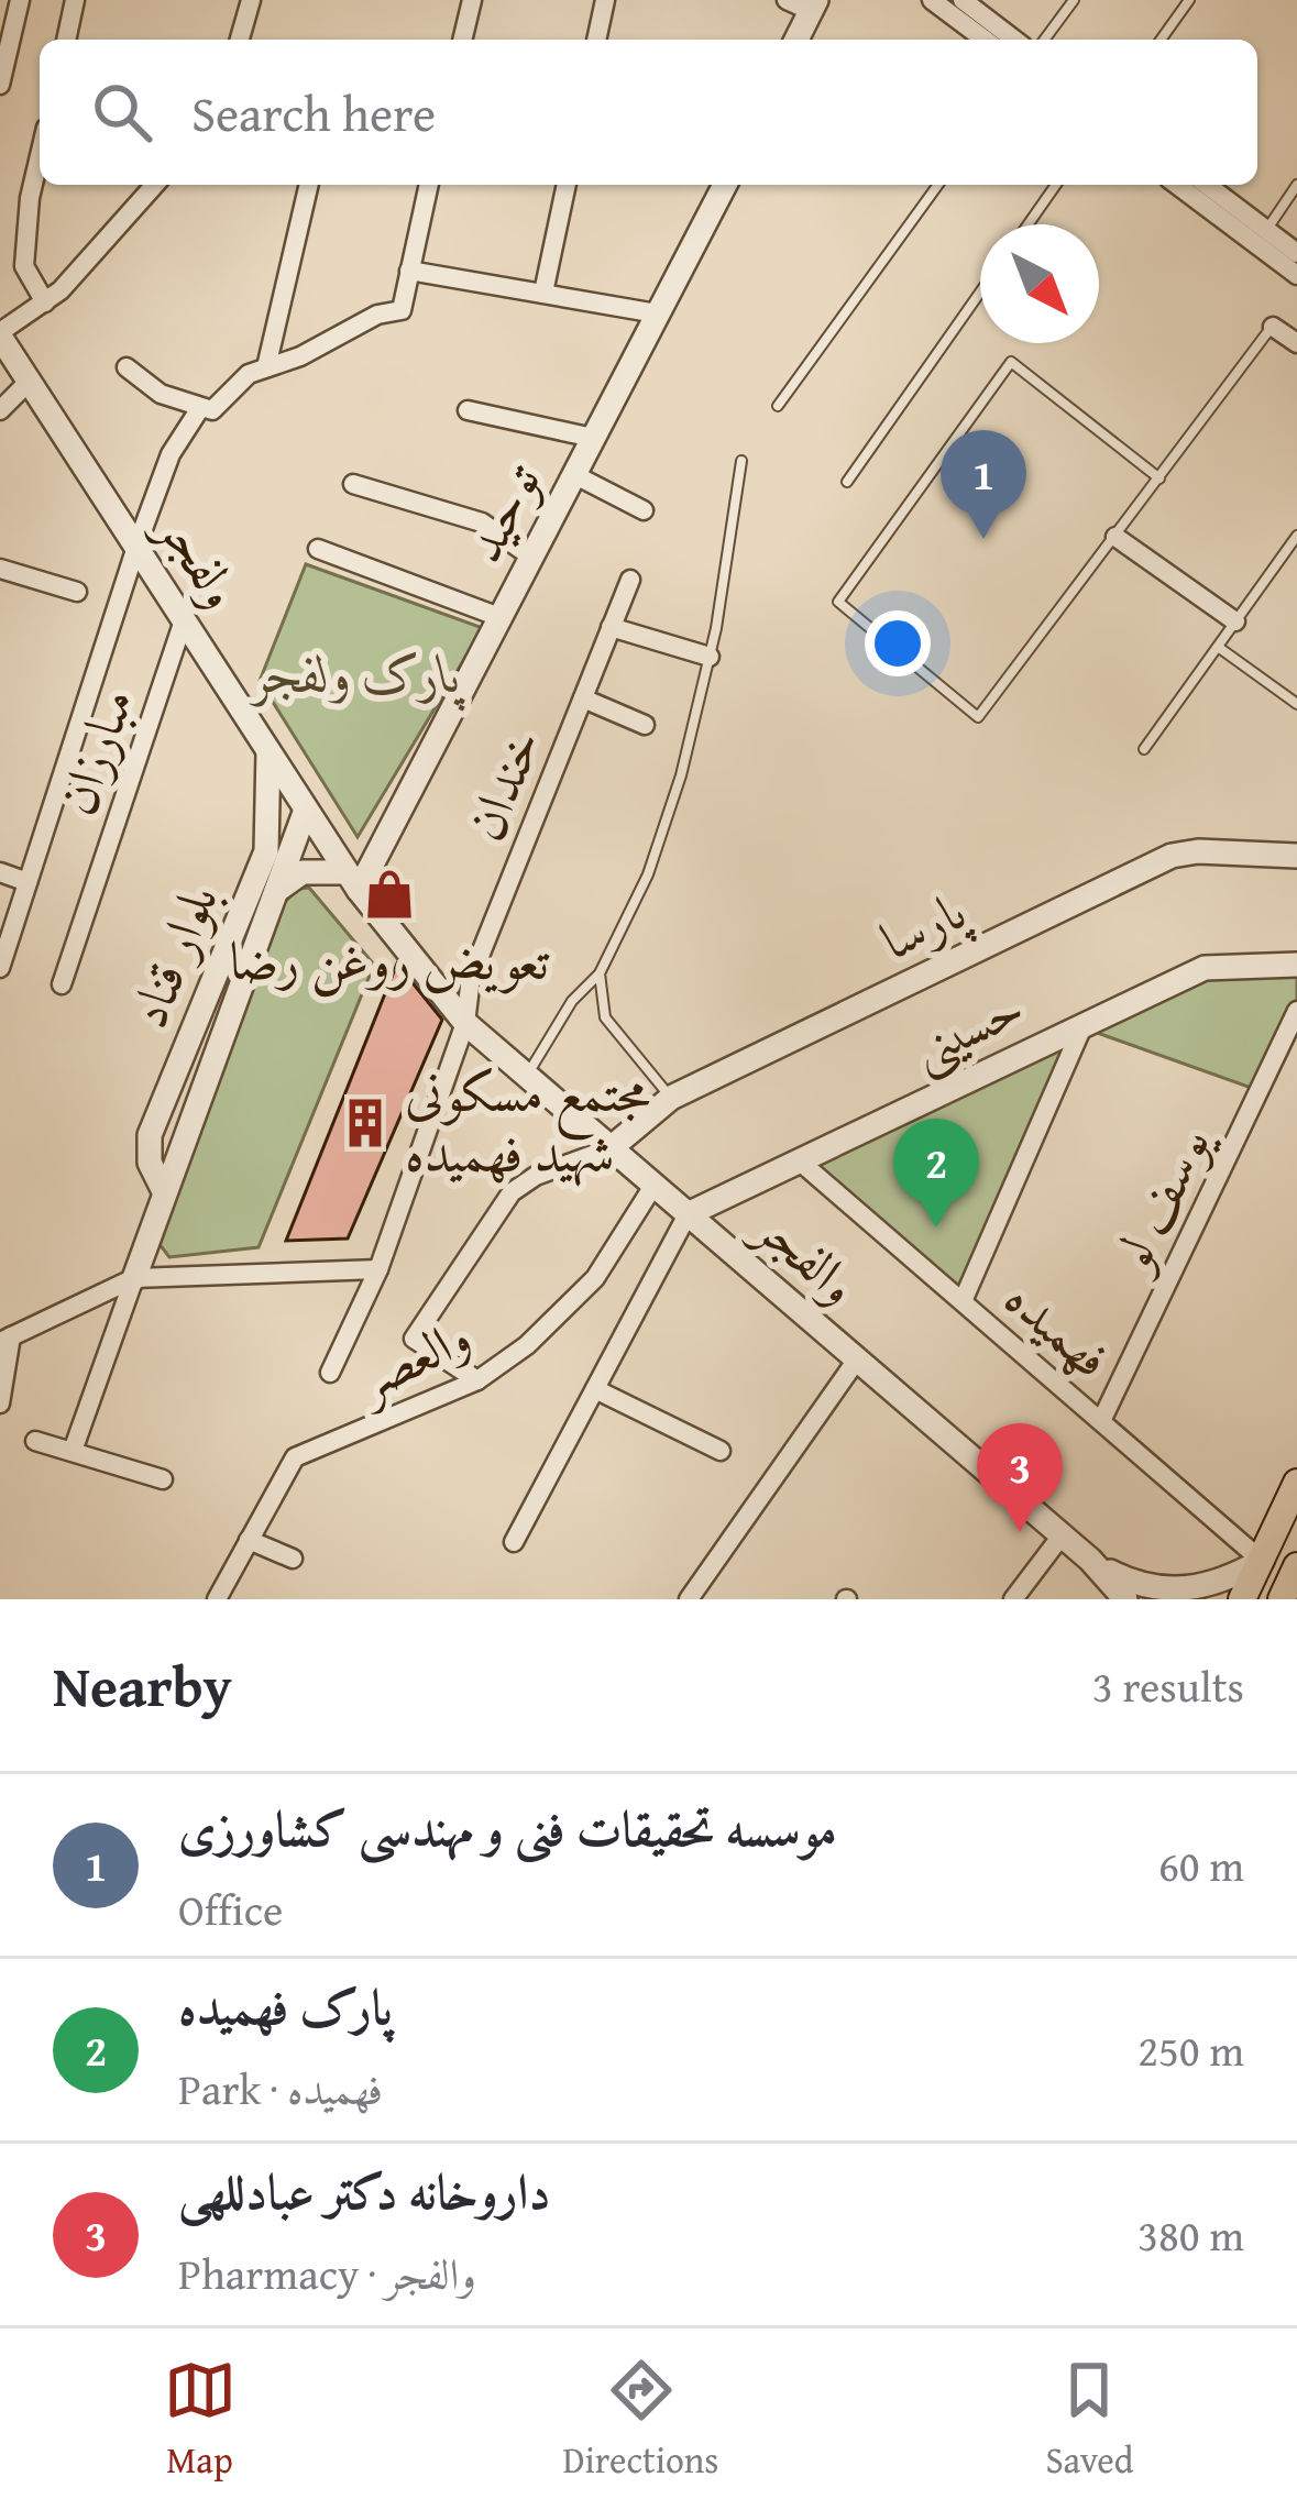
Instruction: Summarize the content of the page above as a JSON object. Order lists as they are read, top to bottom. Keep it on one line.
{"streets":{"street":["توحید","ولفجر","مبارزان","خندان","پارسا","بلوار قناد","حسینی","یوسف لو","والفجر","فهمیده","والعصر"]},"crossings":[["توحید","ولفجر"],["ولفجر","مبارزان"],["ولفجر","خندان"],["ولفجر","بلوار قناد"],["ولفجر","والفجر"],["خندان","والفجر"],["پارسا","والفجر"],["حسینی","والفجر"],["حسینی","فهمیده"],["یوسف لو","فهمیده"],["والفجر","والعصر"]],"parks":["پارک ولفجر"],"places":{"shop":["تعویض روغن رضا"],"building":["مجتمع مسکونی شهید فهمیده"]},"north":"bottom right","page":{"search":"Search here","pins":["1","2","3"],"heading":["Nearby","3 results"],"list":[{"mark":"1","name":"موسسه تحقیقات فنی و مهندسی کشاورزی","note":"Office","value":"60 m"},{"mark":"2","name":"پارک فهمیده","note":"Park · فهمیده","value":"250 m"},{"mark":"3","name":"داروخانه دکتر عبادللهی","note":"Pharmacy · والفجر","value":"380 m"}],"nav":["Map","Directions","Saved"]}}
